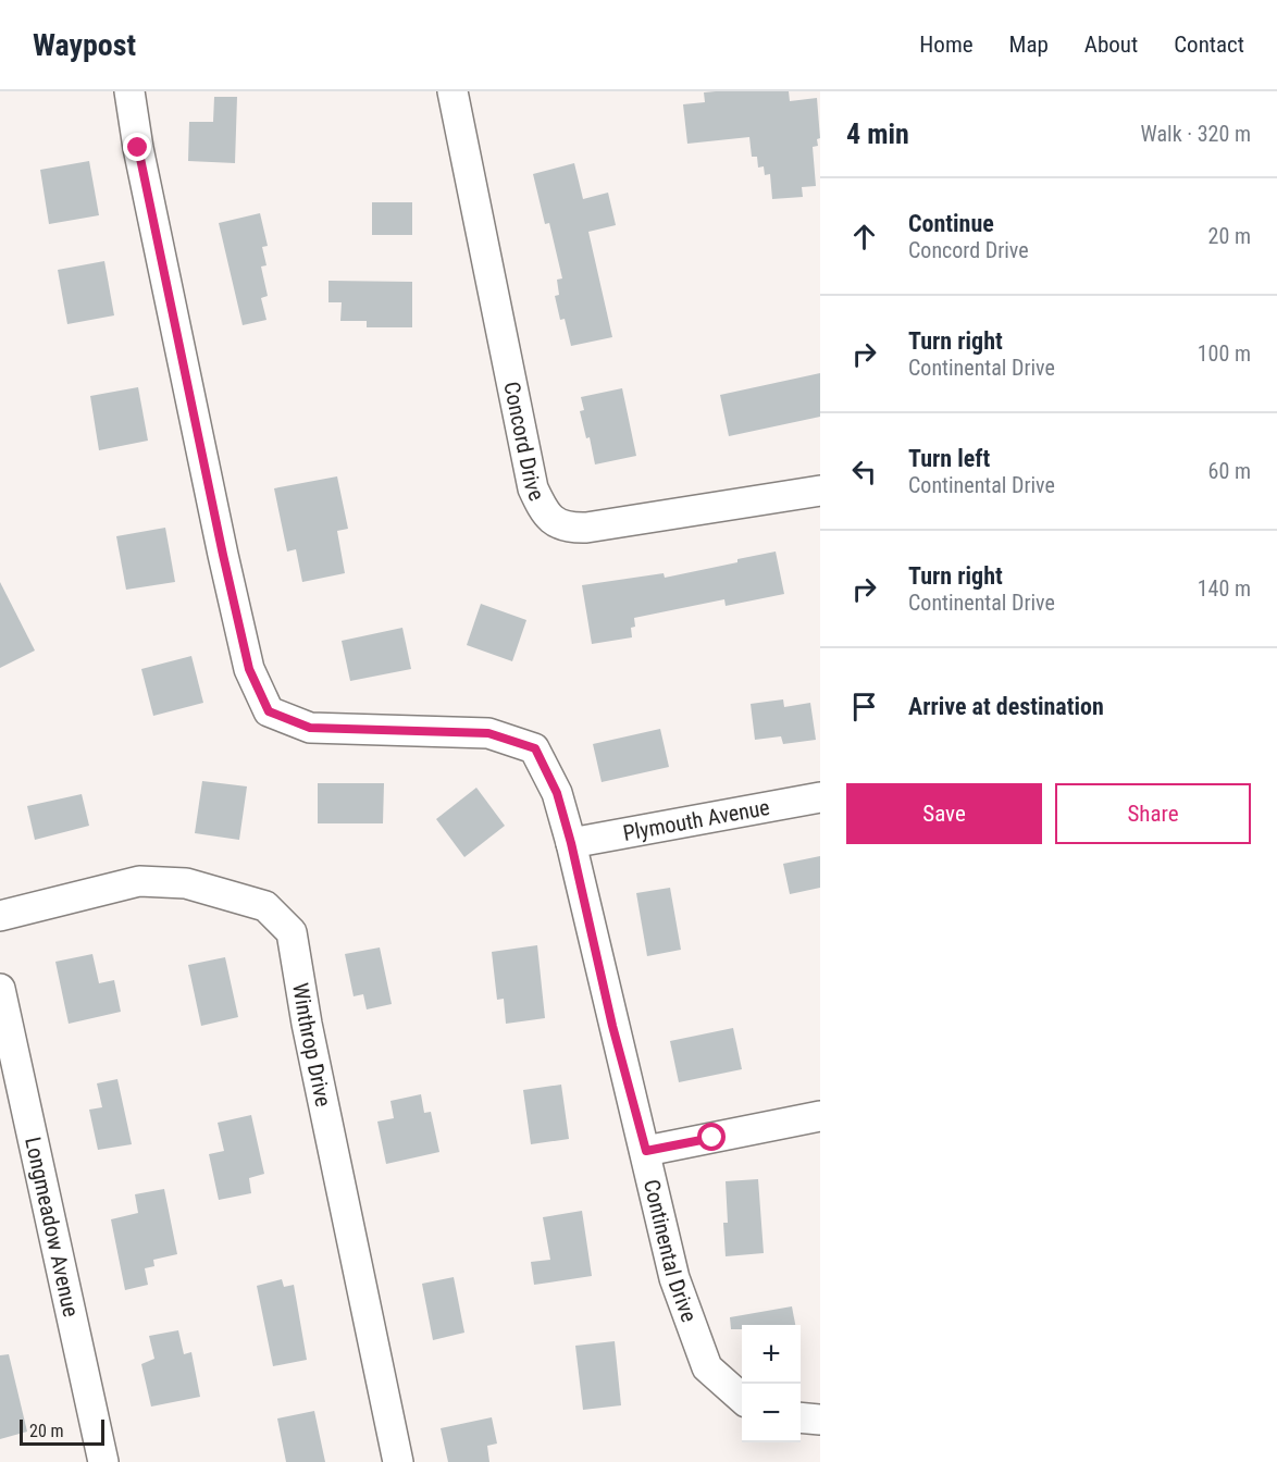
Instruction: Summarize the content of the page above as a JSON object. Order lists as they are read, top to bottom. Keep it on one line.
{"streets":{"street":["Concord Drive","Plymouth Avenue","Winthrop Drive","Longmeadow Avenue","Continental Drive"]},"crossings":[["Plymouth Avenue","Continental Drive"]],"scale_bar":"20 m","page":{"header":"Waypost","nav":["Home","Map","About","Contact"],"heading":["4 min","Walk · 320 m"],"list":[["Continue","Concord Drive","20 m"],["Turn right","Continental Drive","100 m"],["Turn left","Continental Drive","60 m"],["Turn right","Continental Drive","140 m"],"Arrive at destination"],"buttons":["Save","Share"],"map_buttons":["+","−"],"scale":"20 m"}}
